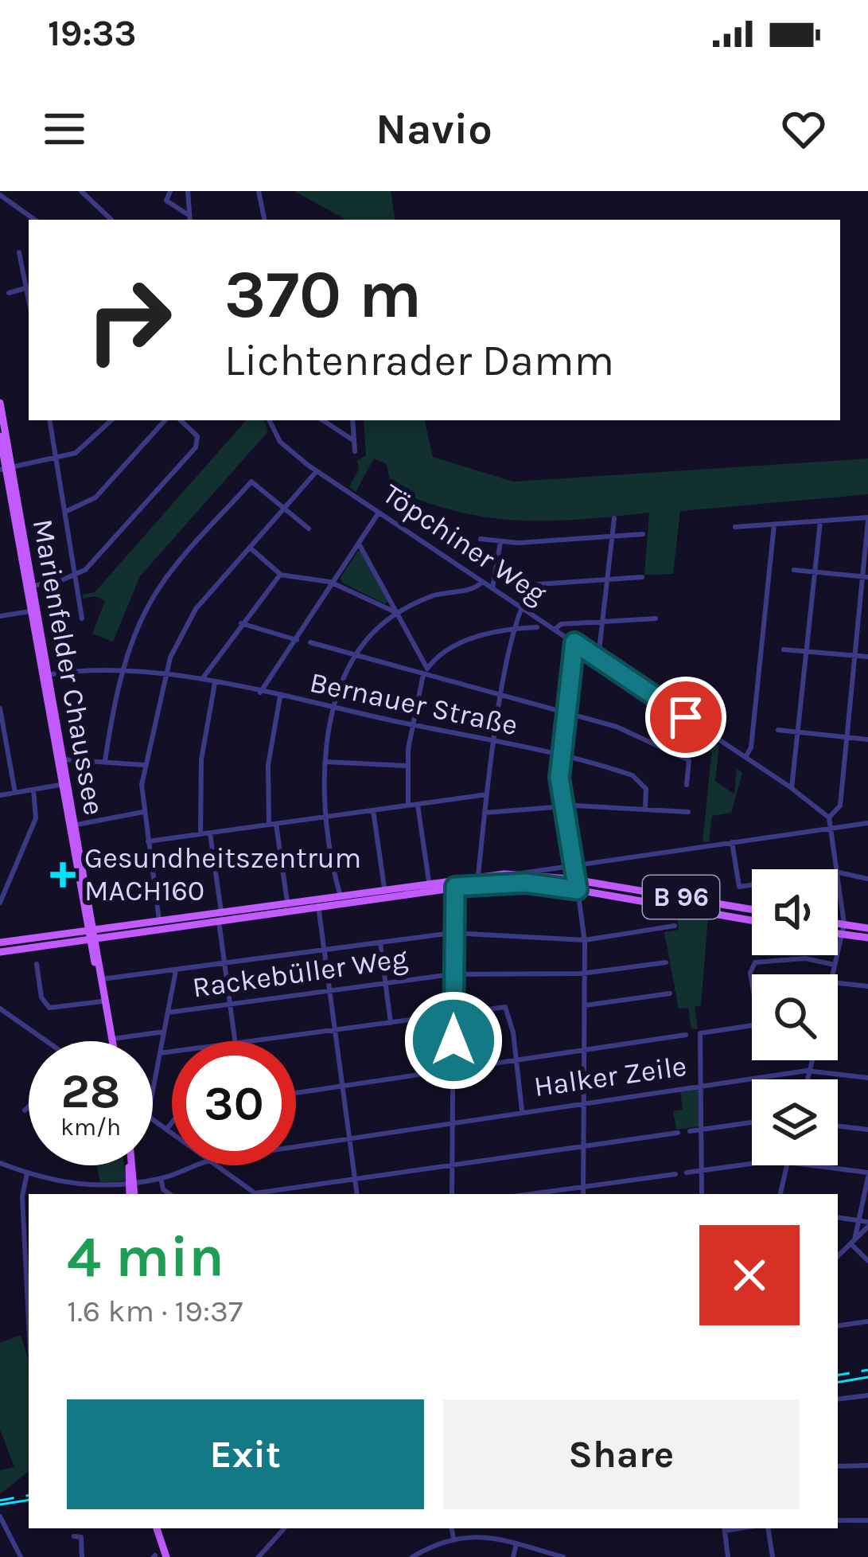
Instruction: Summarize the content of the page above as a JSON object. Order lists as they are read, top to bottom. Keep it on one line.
{"streets":{"main road":["Marienfelder Chaussee","B 96"],"street":["Töpchiner Weg","Bernauer Straße","Rackebüller Weg","Halker Zeile"]},"crossings":[["Marienfelder Chaussee","Bernauer Straße"],["Marienfelder Chaussee","B 96"]],"places":{"health":["Gesundheitszentrum MACH160"]},"page":{"status":"19:33","header":"Navio","turn":["370 m","Lichtenrader Damm"],"speed":"28 km/h","limit":"30","heading":["4 min","1.6 km · 19:37"],"buttons":["Exit","Share"]}}
